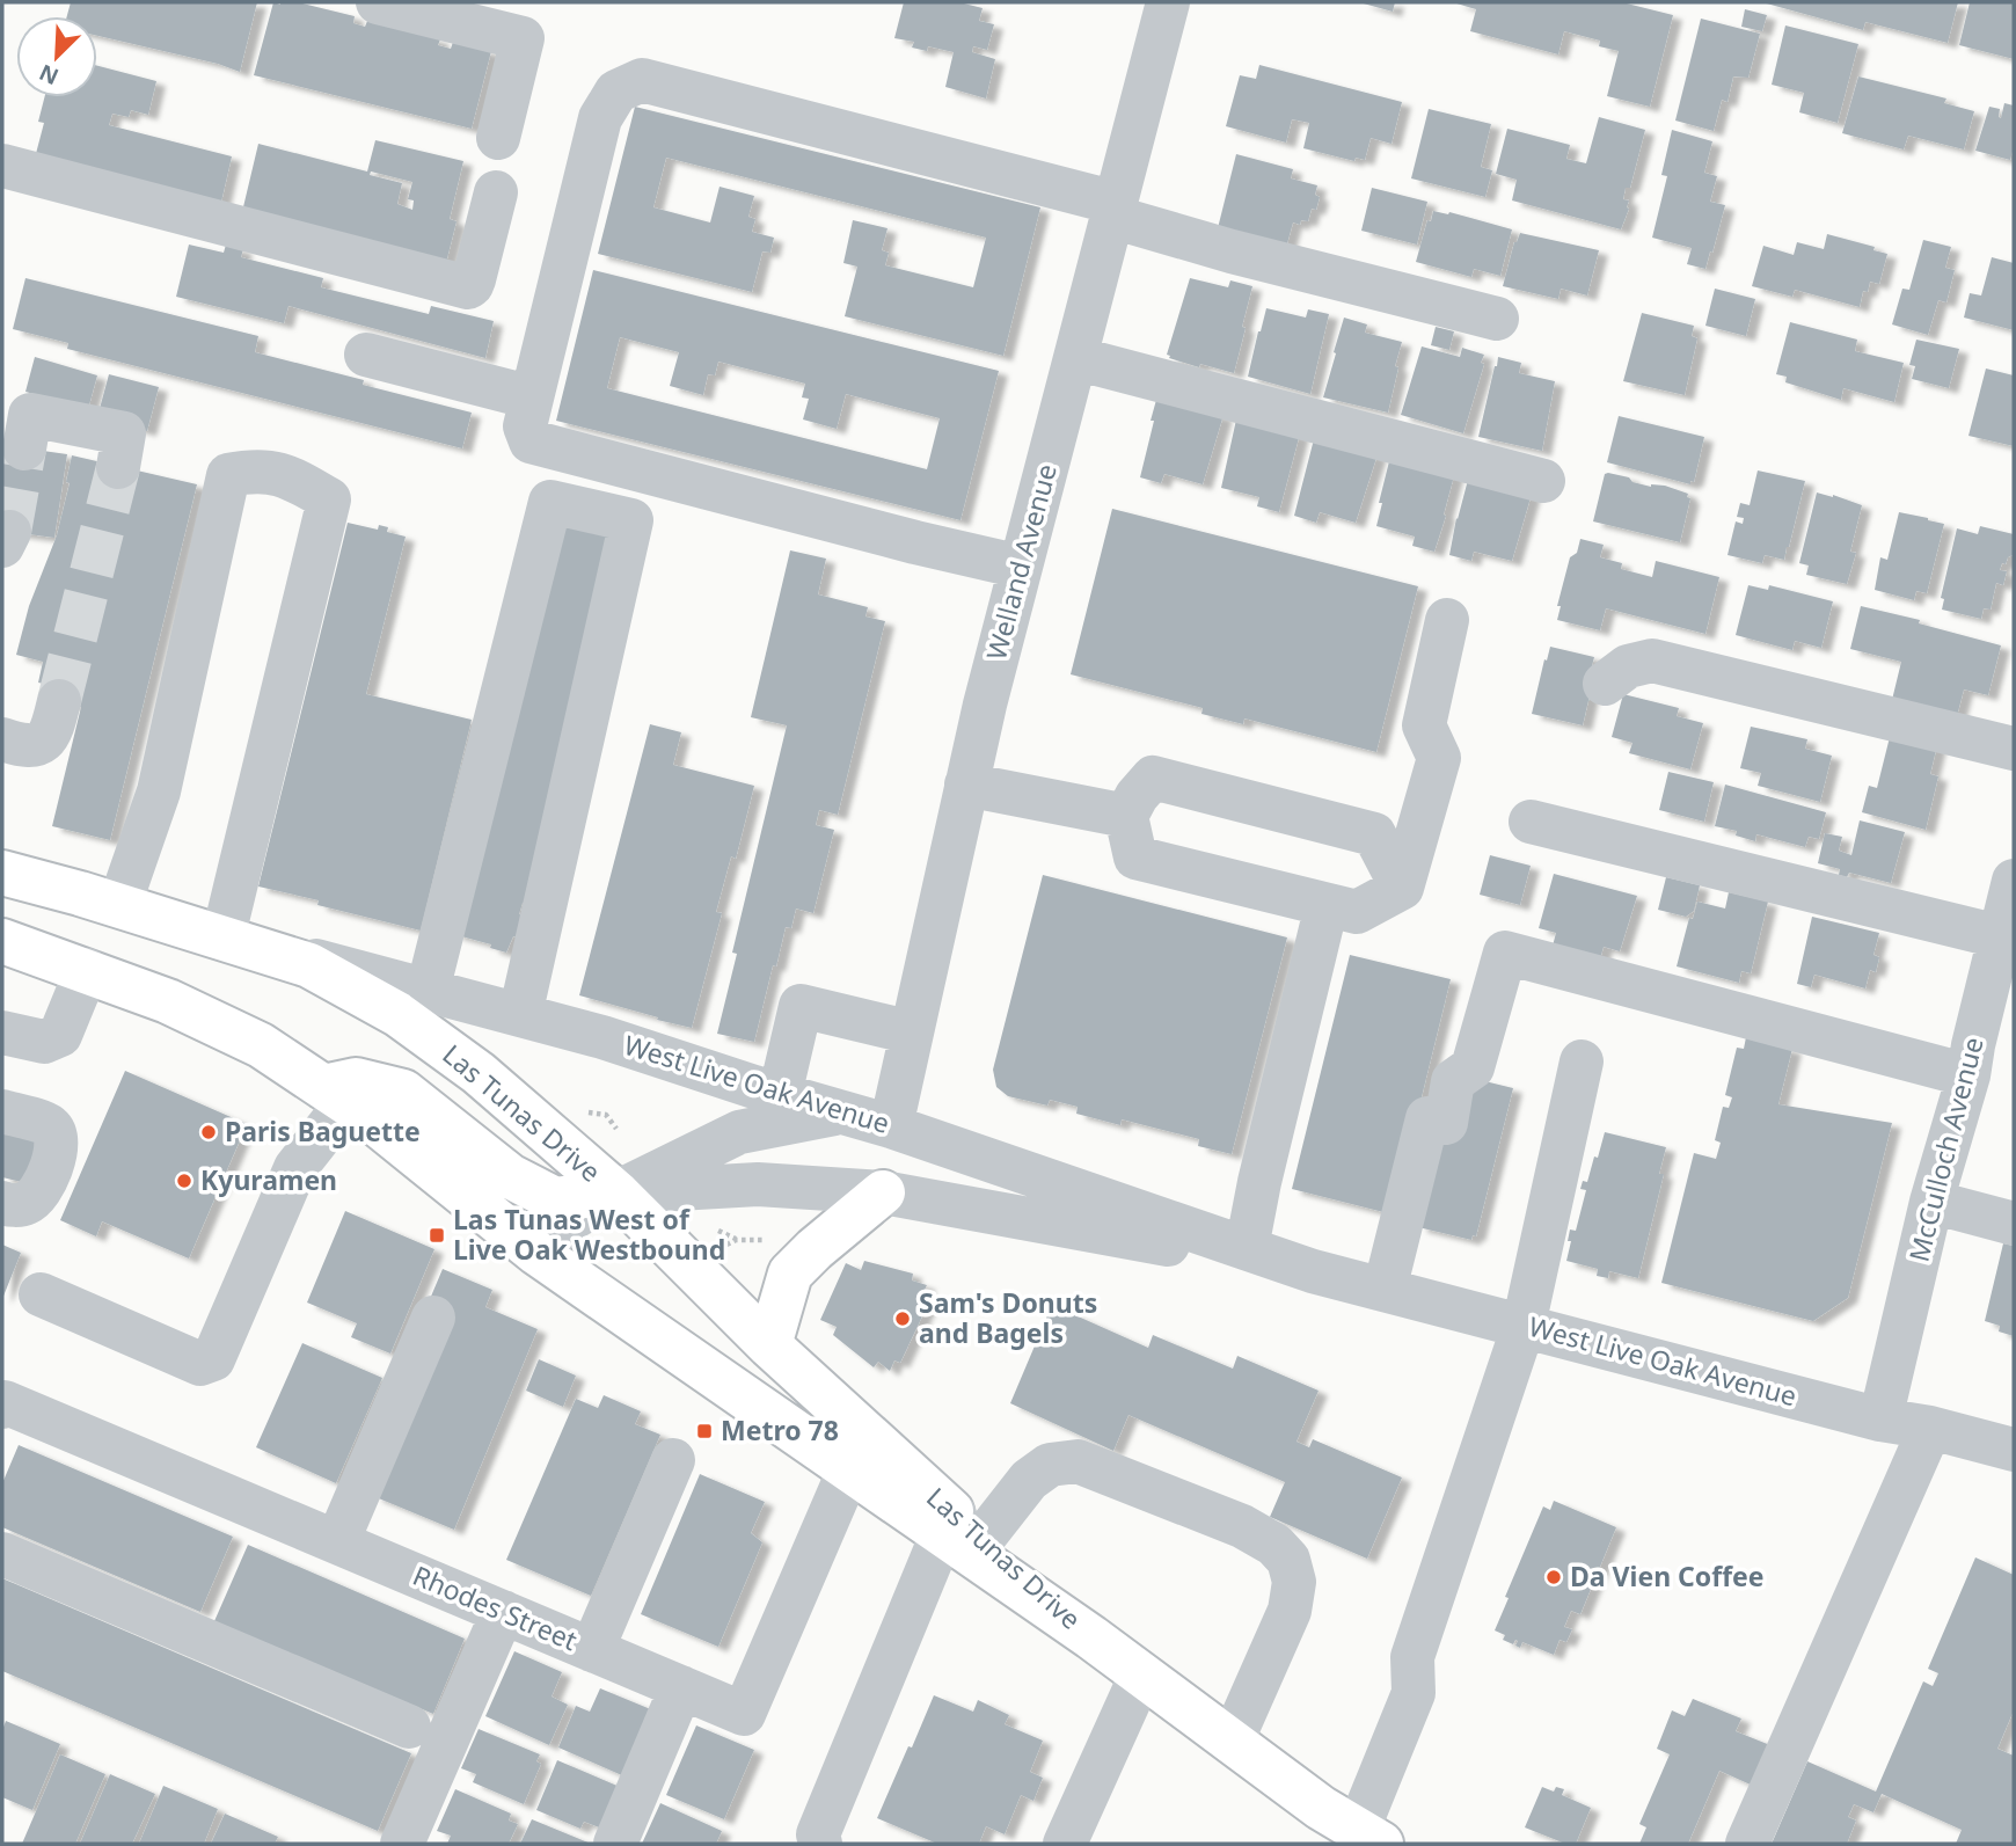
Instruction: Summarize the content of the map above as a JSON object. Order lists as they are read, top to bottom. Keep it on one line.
{"streets":{"main road":["Las Tunas Drive"],"street":["Welland Avenue","West Live Oak Avenue","McCulloch Avenue","Rhodes Street"]},"crossings":[["Welland Avenue","West Live Oak Avenue"],["West Live Oak Avenue","Las Tunas Drive"],["West Live Oak Avenue","McCulloch Avenue"],["Las Tunas Drive","Rhodes Street"]],"places":{"other":["Paris Baguette","Kyuramen","Sam's Donuts and Bagels","Da Vien Coffee"],"transit":["Las Tunas West of Live Oak Westbound","Metro 78"]},"north":"bottom left"}
